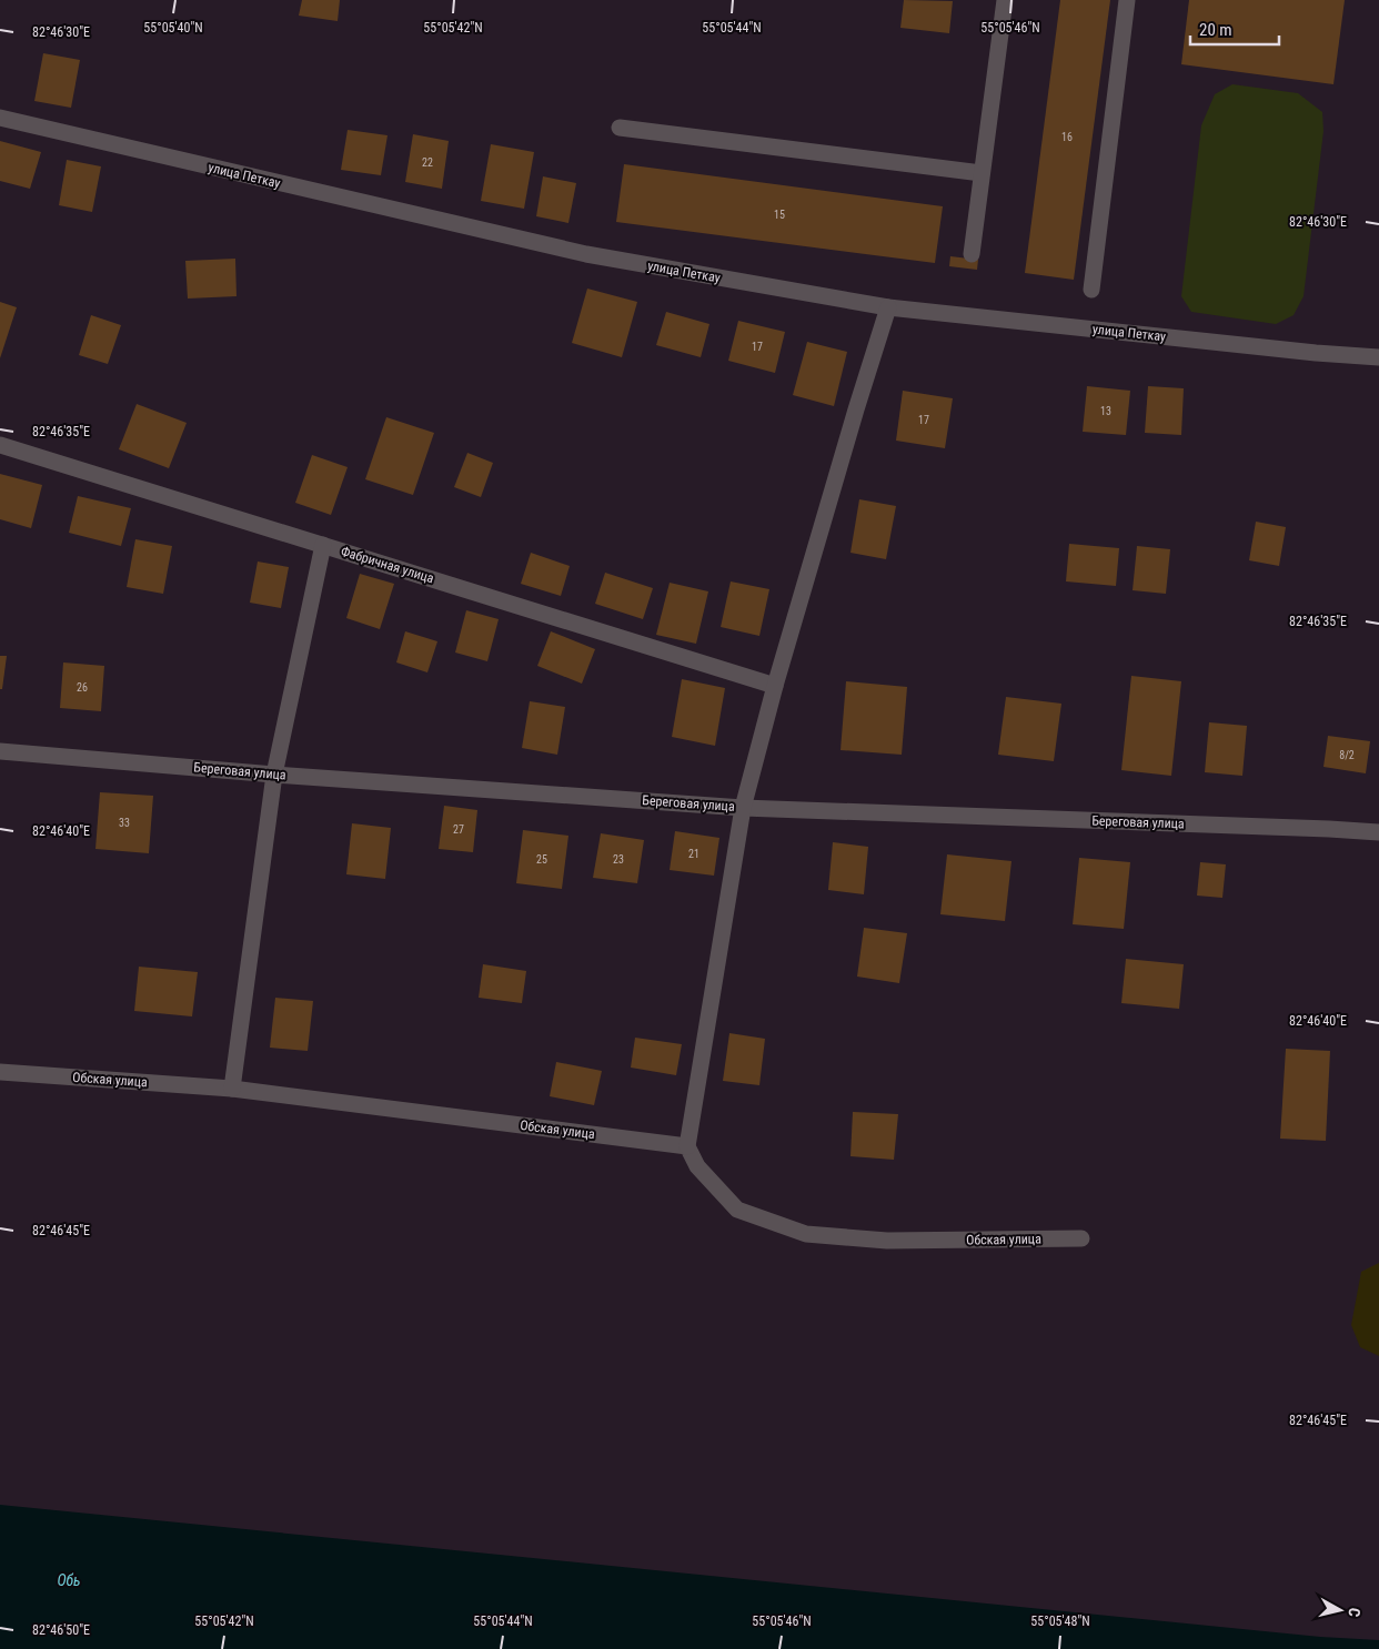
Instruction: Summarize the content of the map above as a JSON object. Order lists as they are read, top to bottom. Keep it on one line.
{"streets":{"street":["улица Петкау","Фабричная улица","Береговая улица","Обская улица"]},"water":["Обь"],"house_numbers":["16","22","15","17","13","17","26","8/2","33","27","21","25","23"],"scale_bar":"20 m","north":"right","coordinates":["55°05'40\"N","55°05'42\"N","55°05'44\"N","55°05'46\"N","82°46'30\"E","82°46'35\"E","82°46'40\"E","82°46'45\"E","55°05'48\"N","82°46'50\"E"]}
